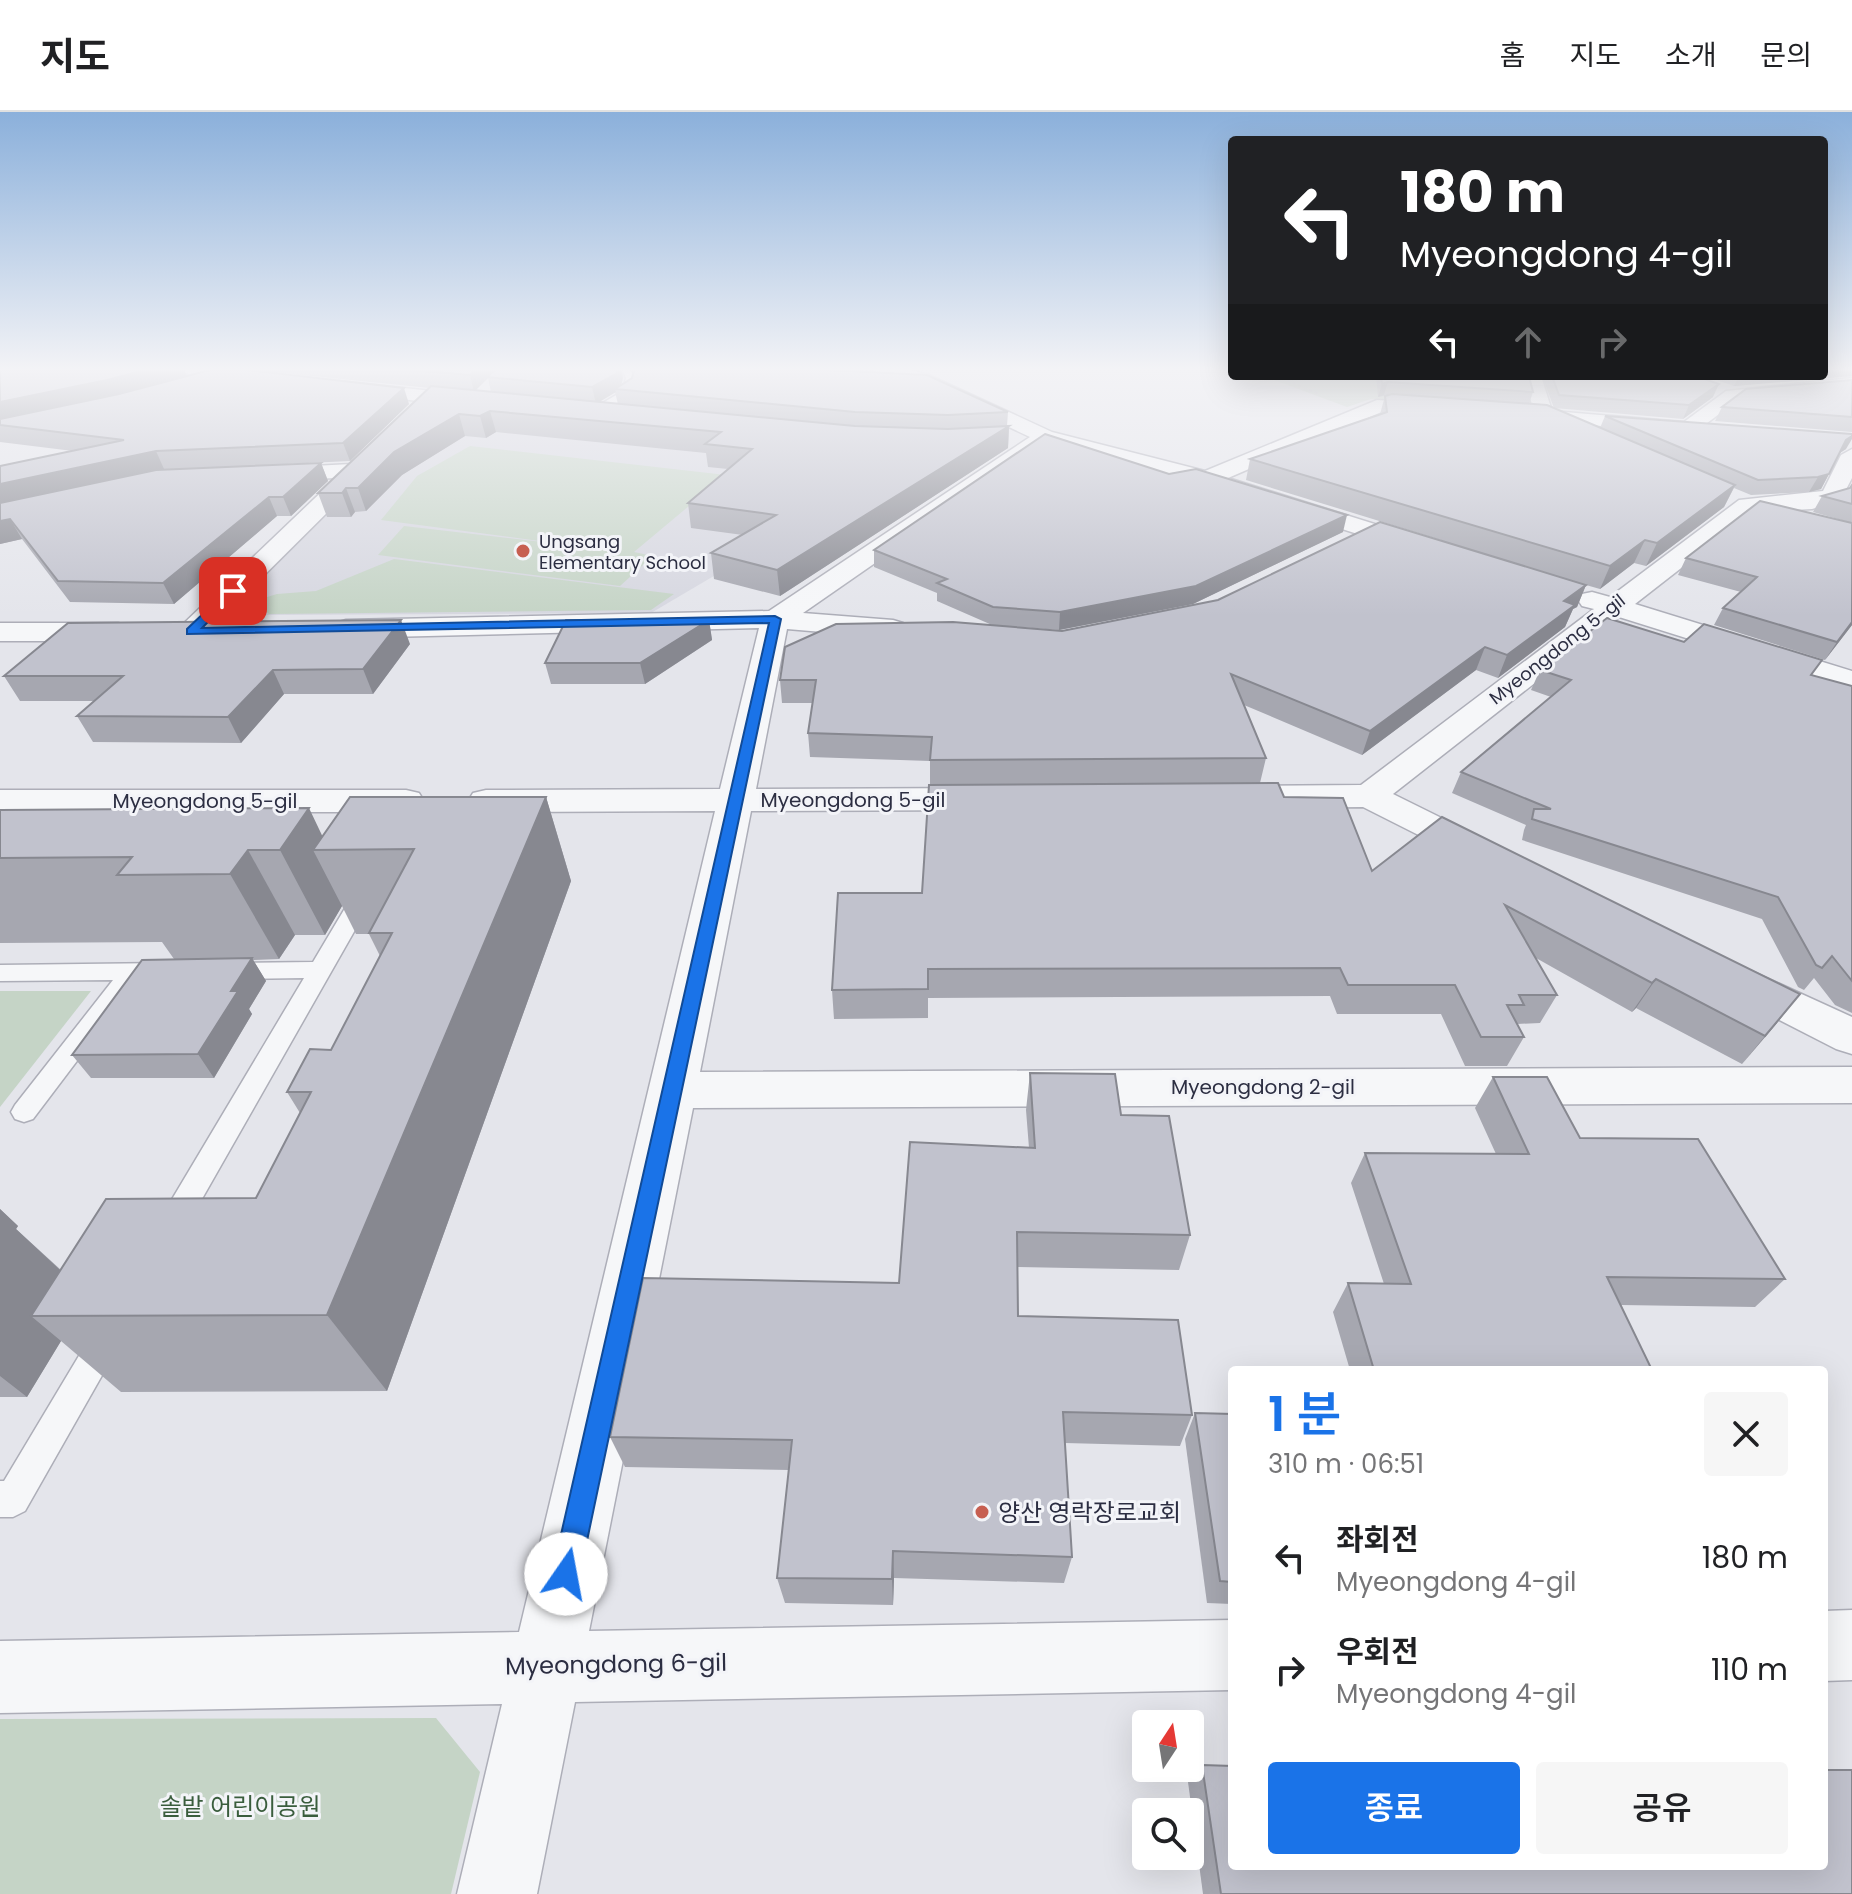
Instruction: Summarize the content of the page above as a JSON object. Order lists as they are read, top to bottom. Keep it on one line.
{"streets":{"street":["Myeongdong 5-gil","Myeongdong 2-gil","Myeongdong 6-gil"]},"parks":["솔밭 어린이공원"],"places":["Ungsang Elementary School","양산 영락장로교회"],"north":"top","page":{"header":"지도","nav":["홈","지도","소개","문의"],"turn":["180 m","Myeongdong 4-gil"],"heading":["1 분","310 m · 06:51"],"list":[{"name":"좌회전","note":"Myeongdong 4-gil","value":"180 m"},{"name":"우회전","note":"Myeongdong 4-gil","value":"110 m"}],"buttons":["종료","공유"]}}
